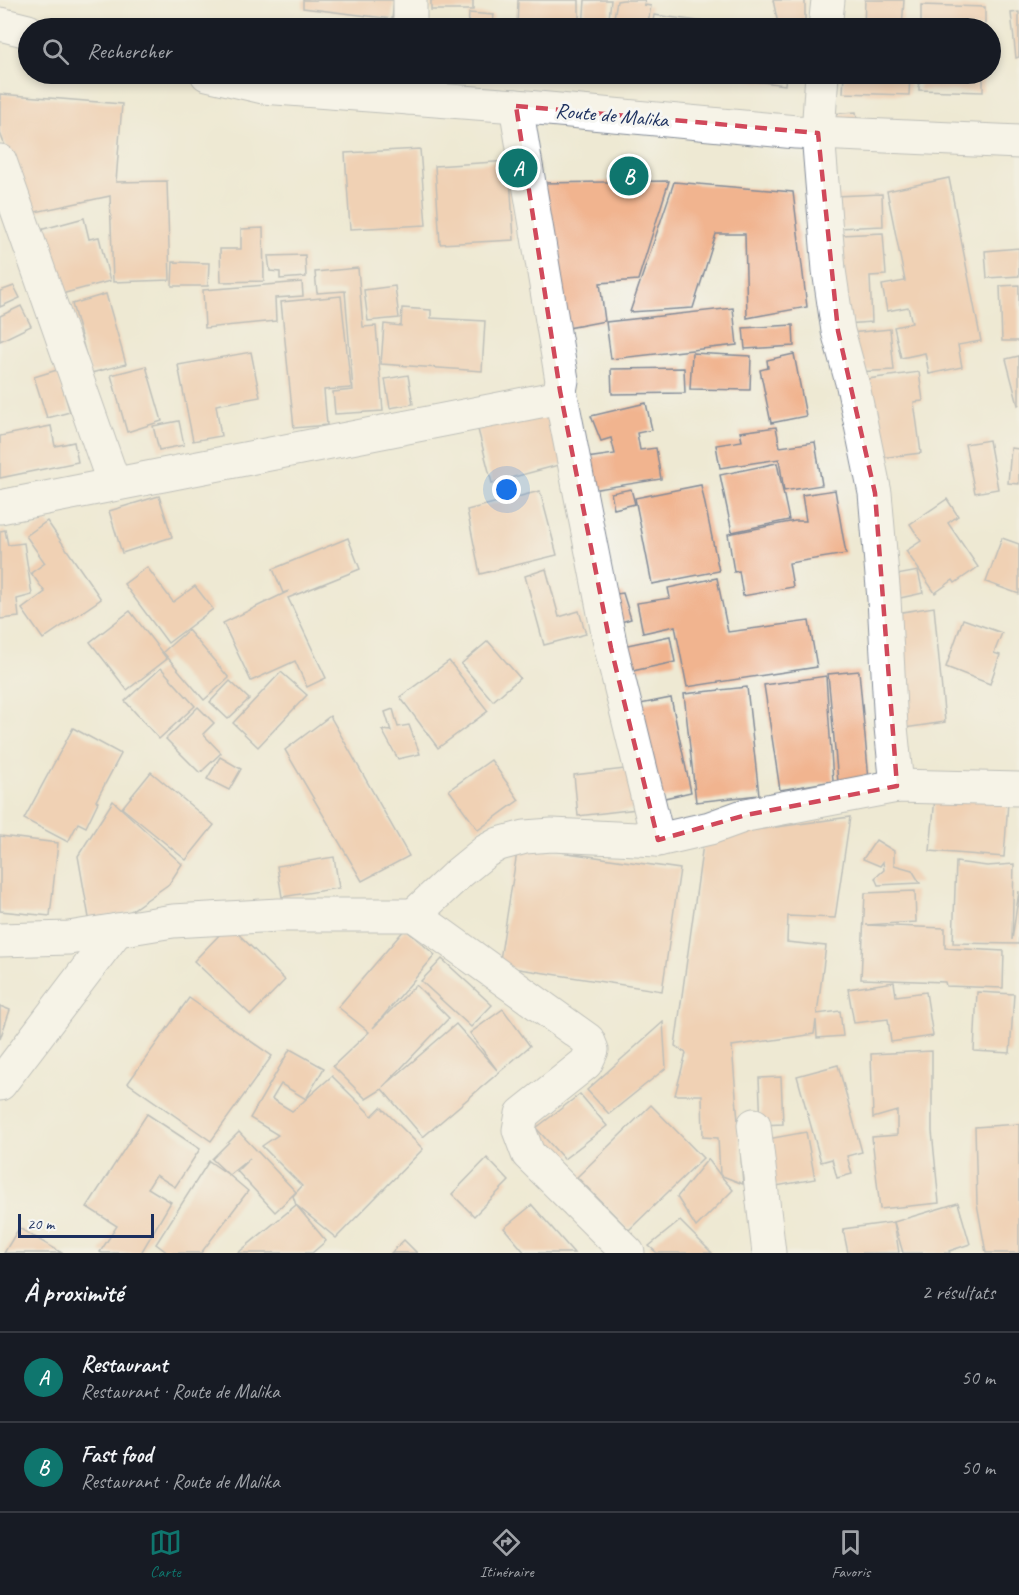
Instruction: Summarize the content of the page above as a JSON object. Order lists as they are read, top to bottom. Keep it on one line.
{"streets":{"street":["Route de Malika"]},"scale_bar":"20 m","page":{"search":"Rechercher","pins":["A","B"],"scale":"20 m","heading":["À proximité","2 résultats"],"list":[{"mark":"A","name":"Restaurant","note":"Restaurant · Route de Malika","value":"50 m"},{"mark":"B","name":"Fast food","note":"Restaurant · Route de Malika","value":"50 m"}],"nav":["Carte","Itinéraire","Favoris"]}}
